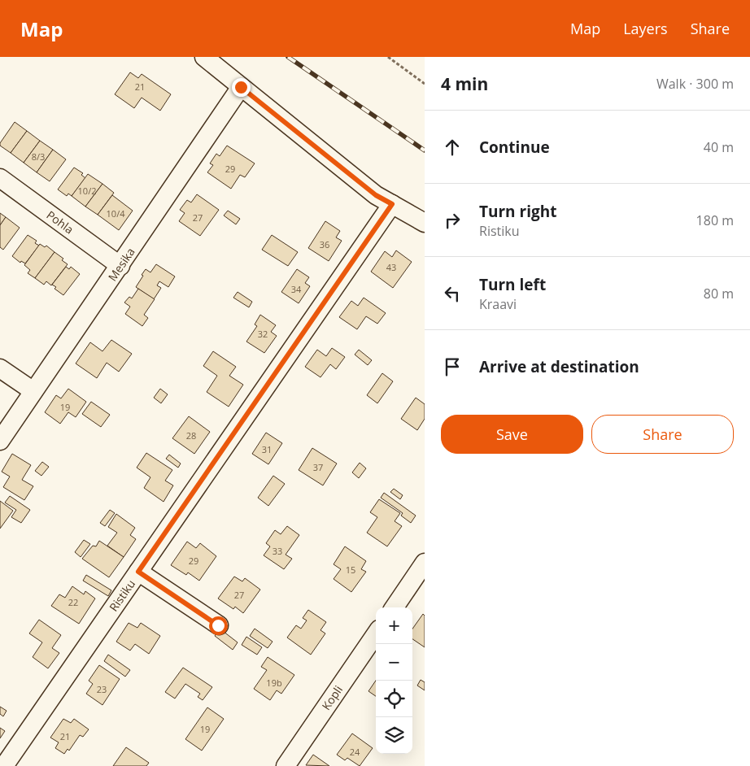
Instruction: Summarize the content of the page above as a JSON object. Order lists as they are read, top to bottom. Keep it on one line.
{"streets":{"street":["Pohla","Mesika","Ristiku","Kopli"]},"crossings":[["Pohla","Mesika"]],"house_numbers":["21","8/3","29","10/2","10/4","27","36","43","34","32","19","28","31","37","33","29","15","27","22","19b","23","19","21","24"],"page":{"header":"Map","nav":["Map","Layers","Share"],"heading":["4 min","Walk · 300 m"],"list":[["Continue","40 m"],["Turn right","Ristiku","180 m"],["Turn left","Kraavi","80 m"],"Arrive at destination"],"buttons":["Save","Share"],"map_buttons":["+","−"]}}
